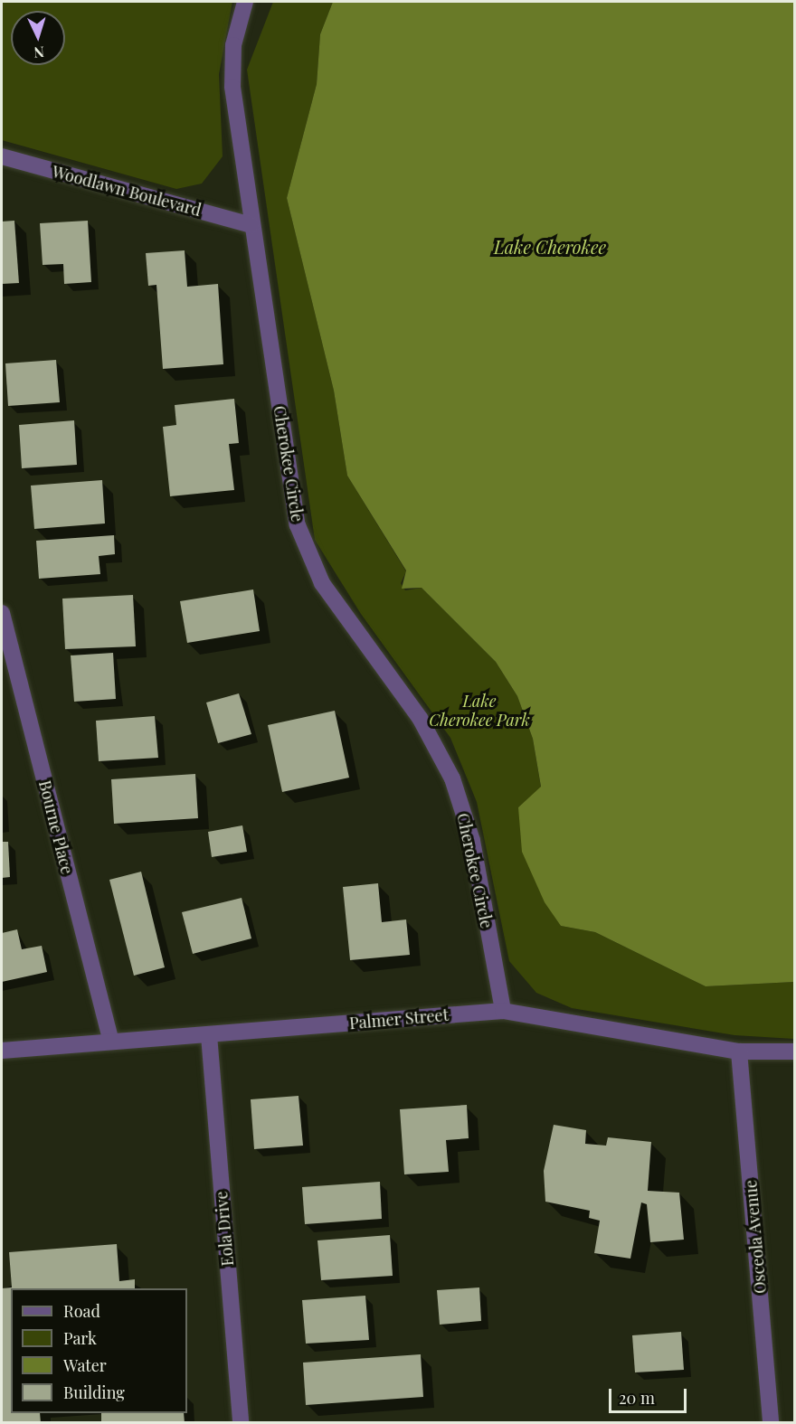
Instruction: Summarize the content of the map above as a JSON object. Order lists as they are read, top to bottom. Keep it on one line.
{"streets":{"street":["Woodlawn Boulevard","Cherokee Circle","Bourne Place","Palmer Street","Eola Drive","Osceola Avenue"]},"crossings":[["Woodlawn Boulevard","Cherokee Circle"],["Cherokee Circle","Palmer Street"],["Bourne Place","Palmer Street"],["Palmer Street","Eola Drive"],["Palmer Street","Osceola Avenue"]],"water":["Lake Cherokee"],"parks":["Lake Cherokee Park"],"legend":["Road","Park","Water","Building"],"scale_bar":"20 m","north":"bottom"}
